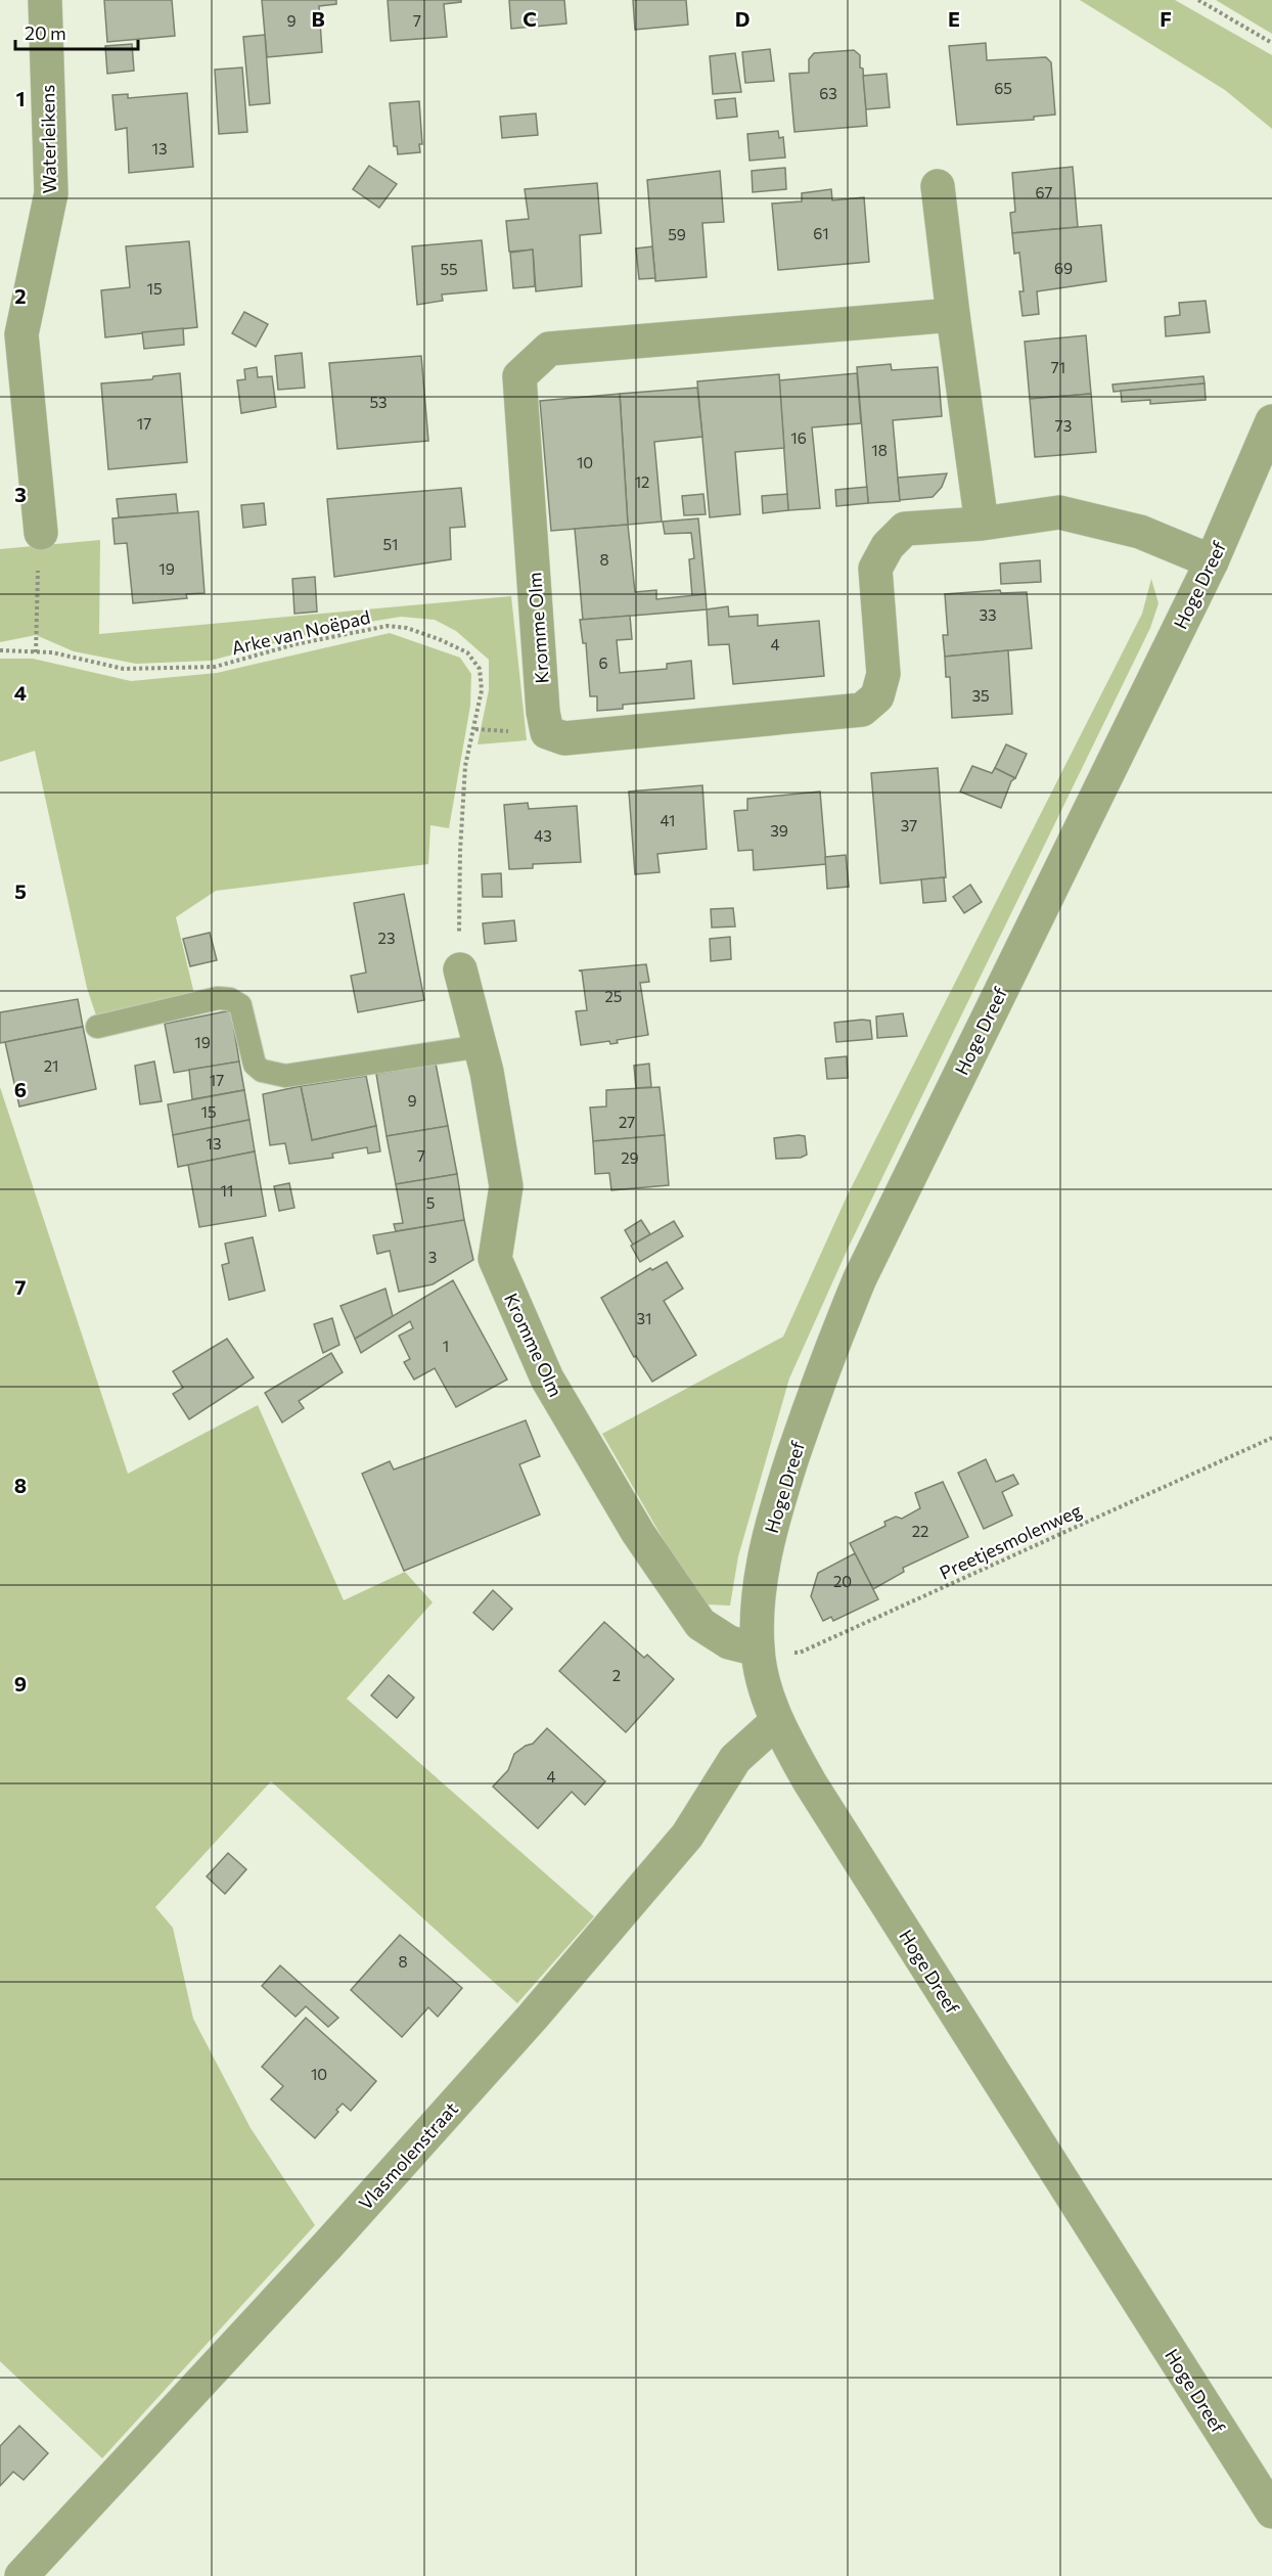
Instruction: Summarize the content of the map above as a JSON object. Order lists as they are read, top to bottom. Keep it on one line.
{"streets":{"street":["Waterleikens","Hoge Dreef","Kromme Olm","Vlasmolenstraat"],"path":["Arke van Noëpad","Preetjesmolenweg"]},"crossings":[["Hoge Dreef","Kromme Olm"],["Hoge Dreef","Preetjesmolenweg"],["Hoge Dreef","Vlasmolenstraat"],["Kromme Olm","Arke van Noëpad"],["Kromme Olm","Preetjesmolenweg"]],"house_numbers":["9","7","65","63","13","67","61","59","69","55","15","71","53","17","73","16","18","10","12","51","8","19","33","4","6","35","41","37","39","43","23","25","19","21","17","9","15","27","13","7","29","11","5","3","31","1","22","20","2","4","8","10"],"scale_bar":"20 m","grid":{"columns":["B","C","D","E","F"],"rows":["1","2","3","4","5","6","7","8","9"]}}
